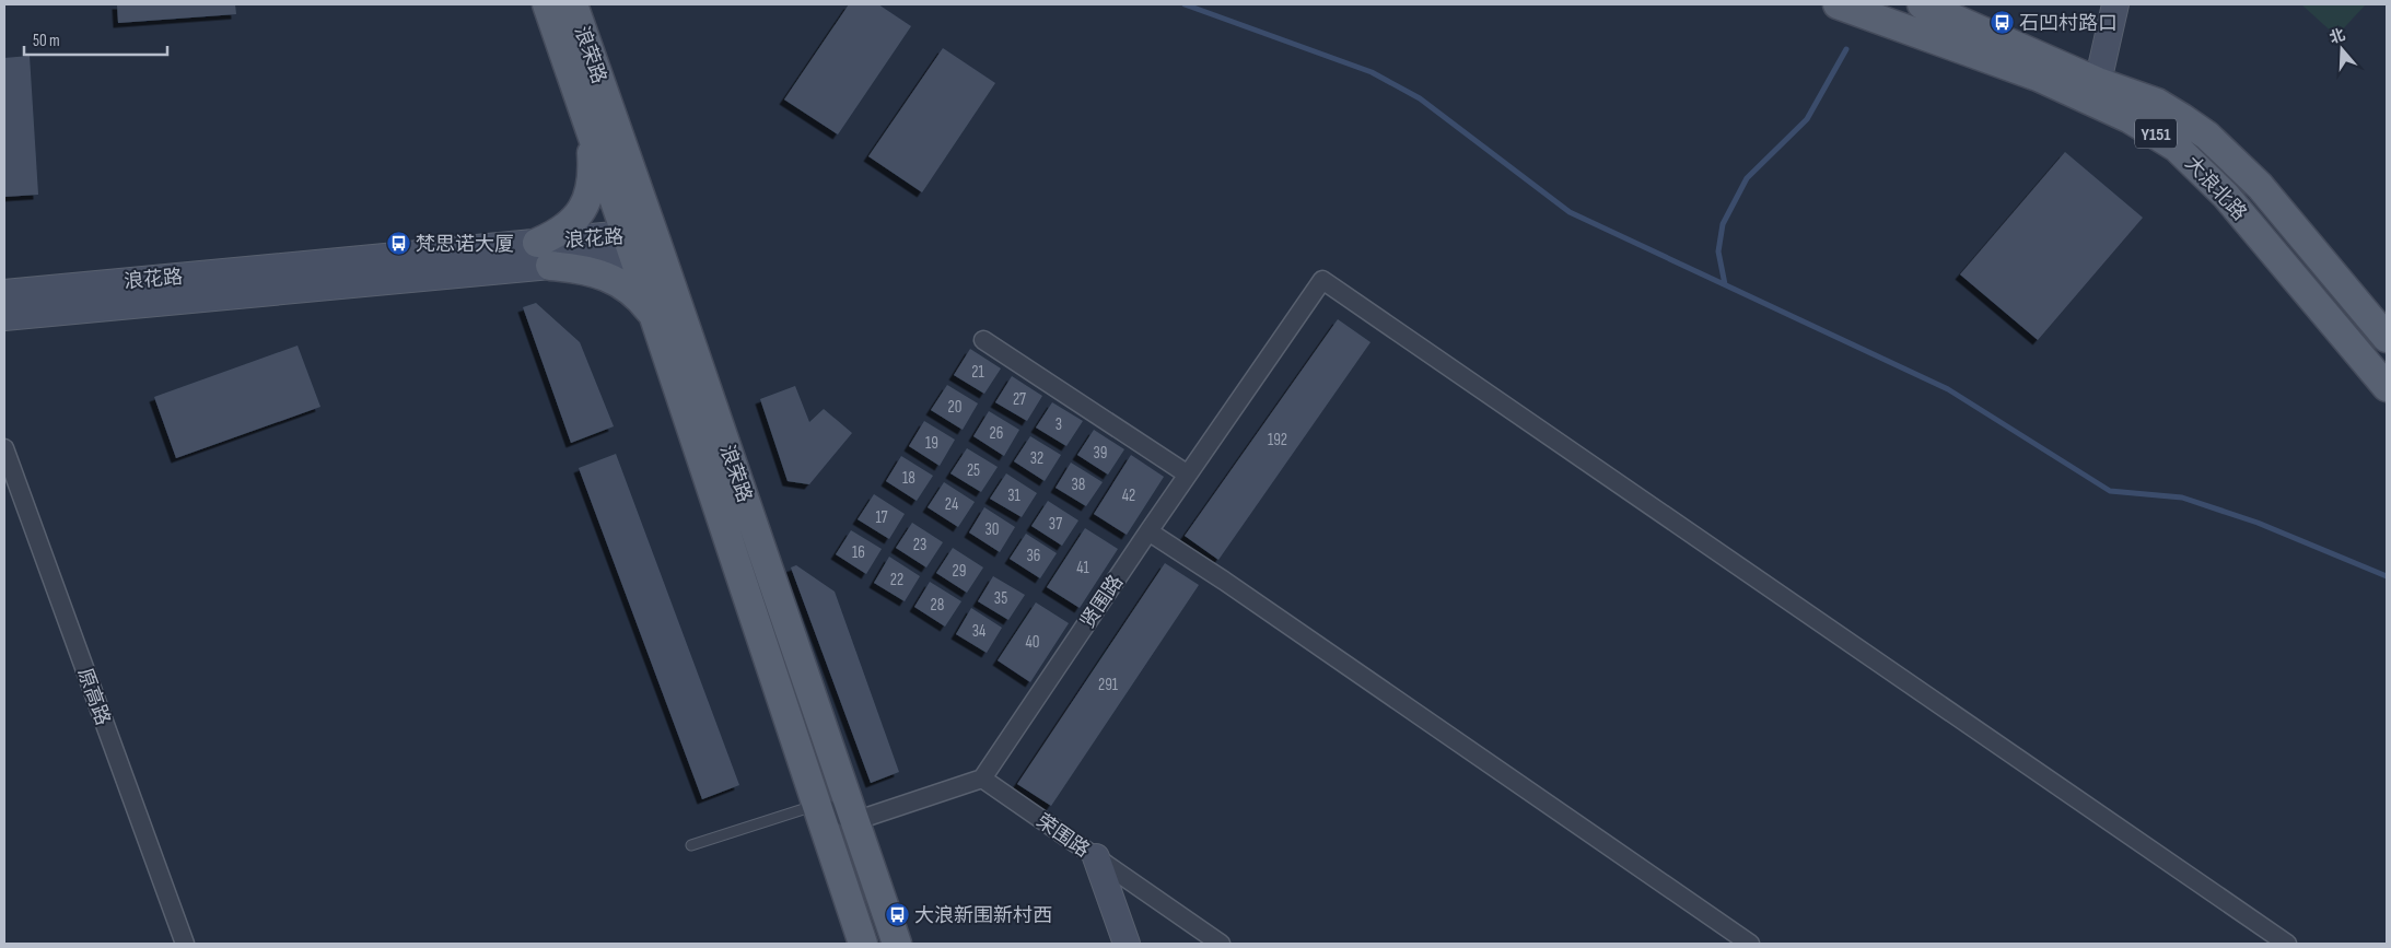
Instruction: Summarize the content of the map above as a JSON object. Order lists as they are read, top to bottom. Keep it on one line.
{"streets":{"main road":["浪荣路","Y151","大浪北路","浪花路","荣围路"],"street":["贤围路","原高路"]},"crossings":[["浪荣路","浪花路"],["贤围路","荣围路"]],"places":{"bus stop":["石凹村路口","梵思诺大厦","大浪新围新村西"]},"house_numbers":["21","27","20","3","26","192","19","39","32","25","18","38","31","42","24","17","37","30","23","16","36","41","29","22","35","28","34","40","291"],"scale_bar":"50 m","north":"top"}
